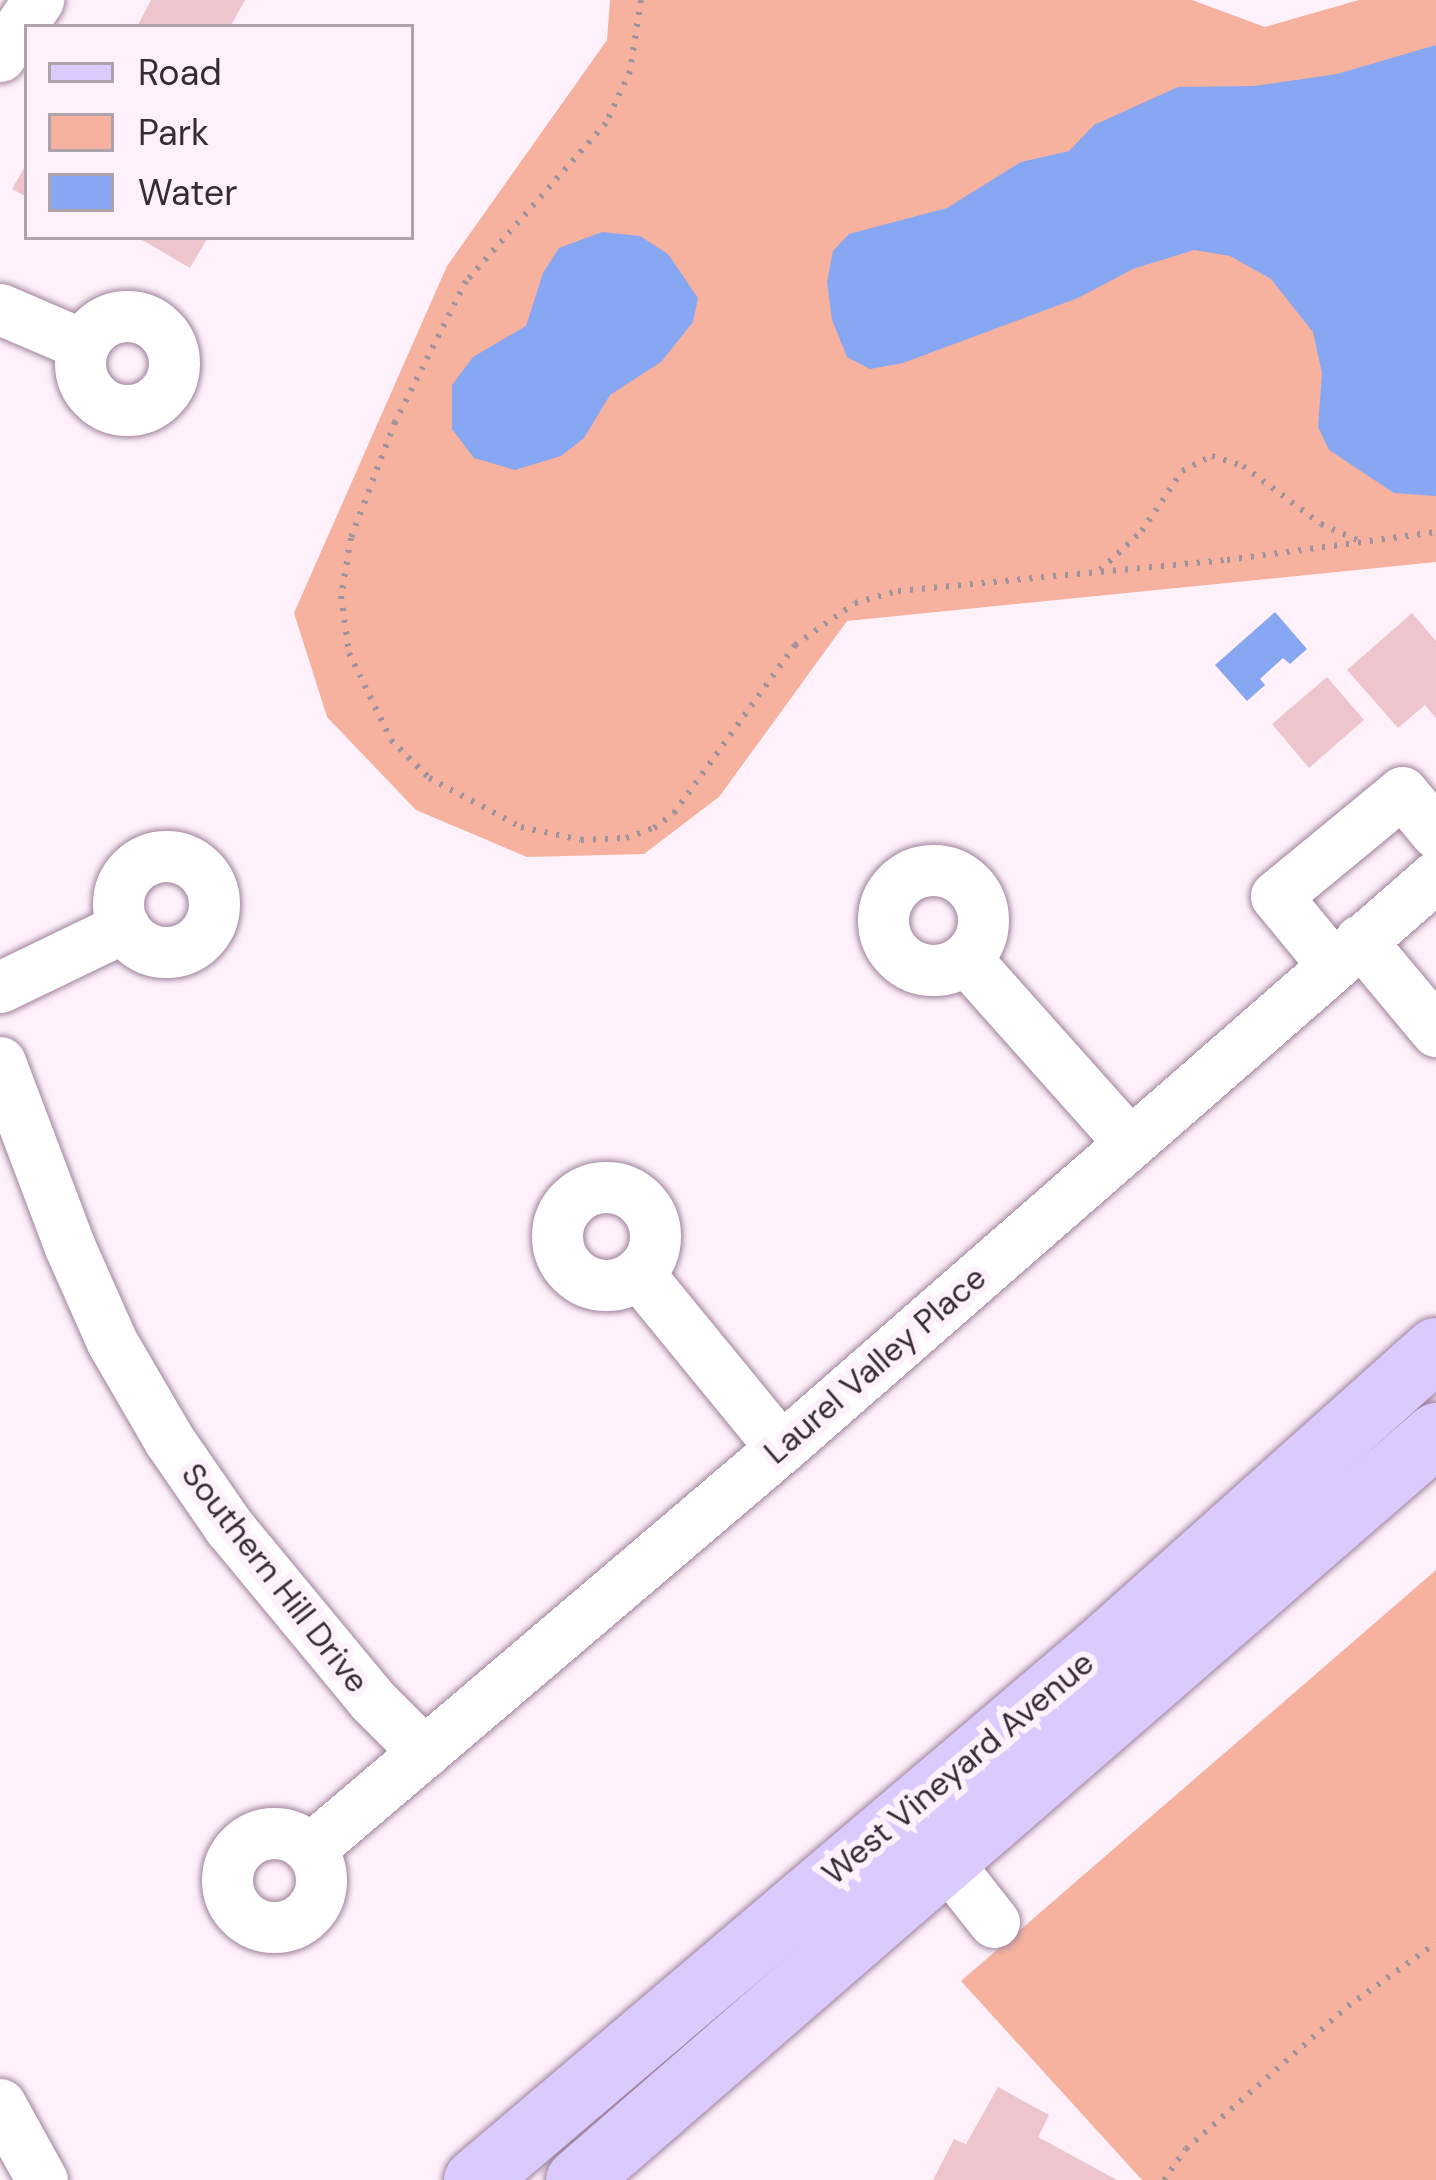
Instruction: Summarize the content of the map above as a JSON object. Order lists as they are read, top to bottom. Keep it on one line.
{"streets":{"main road":["West Vineyard Avenue"],"street":["Laurel Valley Place","Southern Hill Drive"]},"crossings":[["Laurel Valley Place","Southern Hill Drive"]],"legend":["Road","Park","Water"]}
